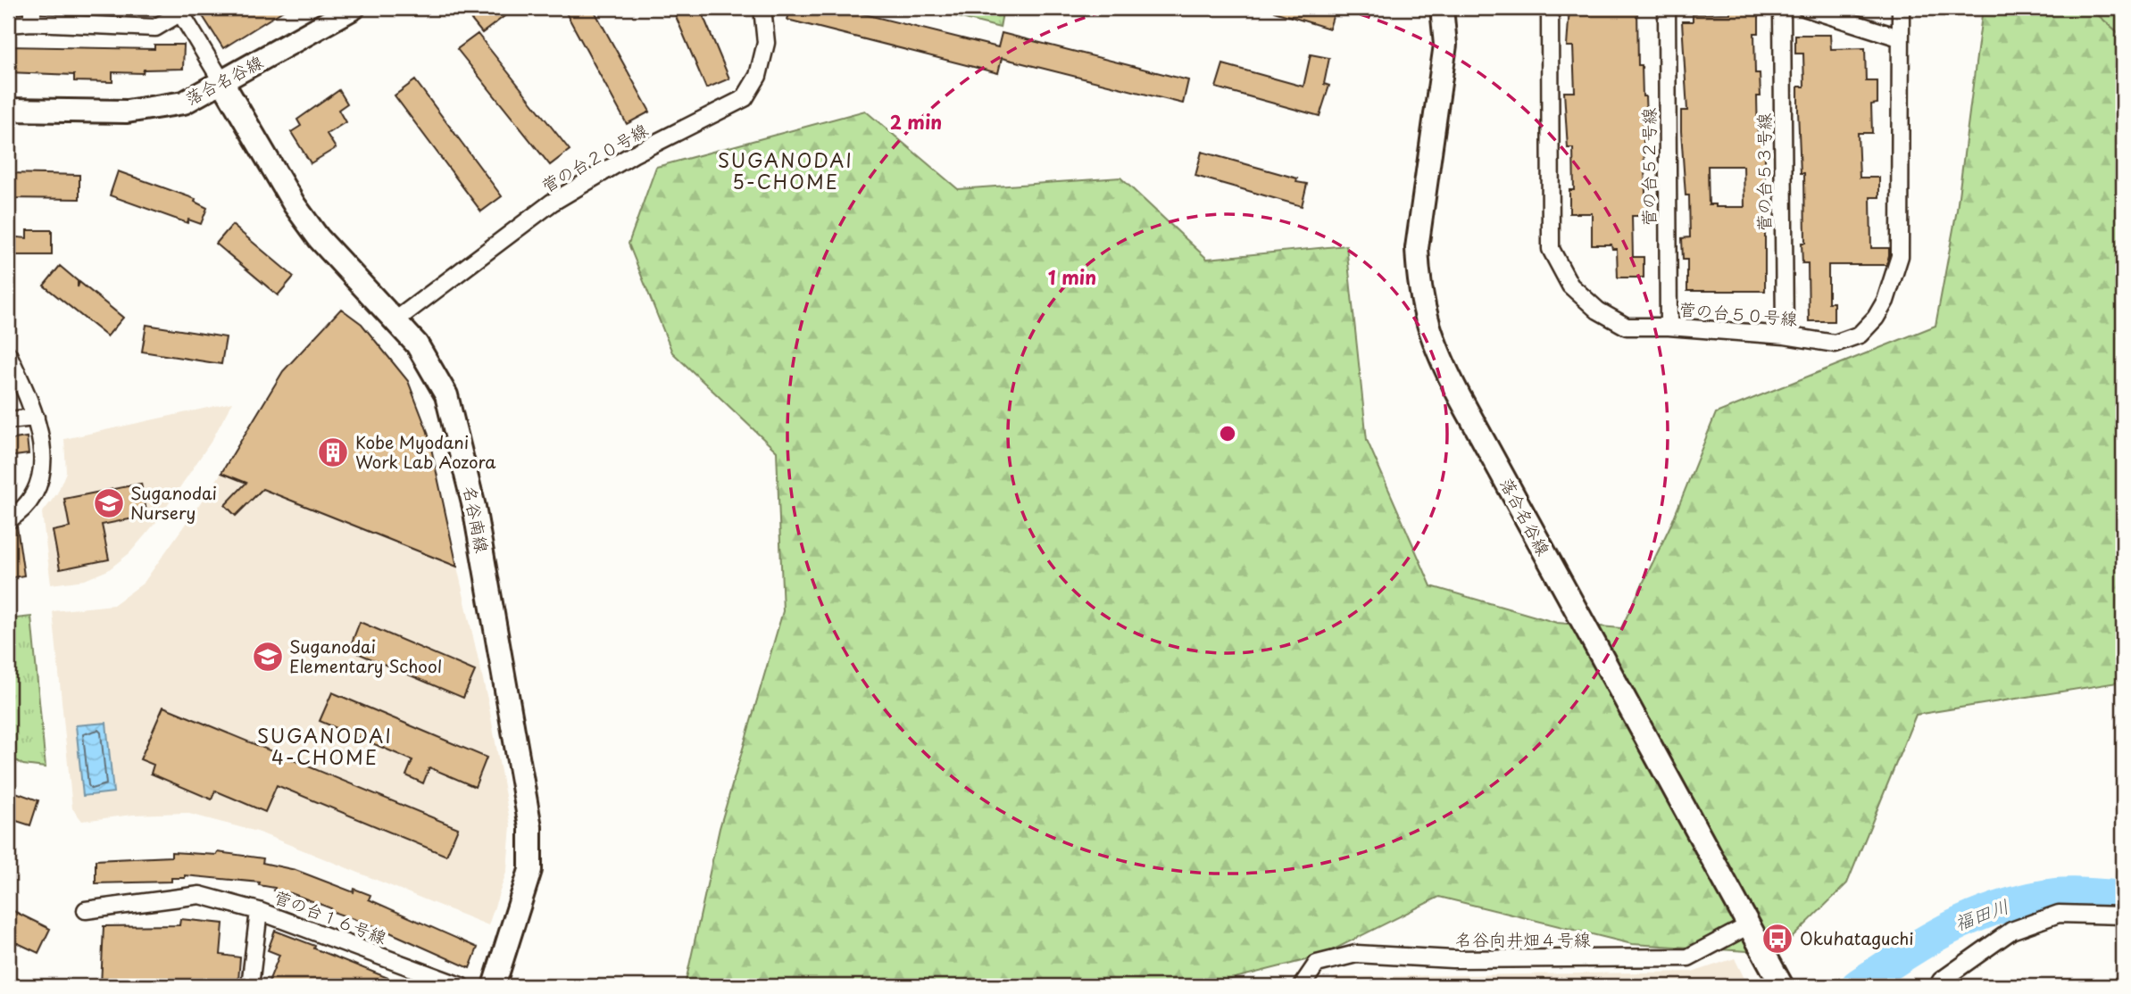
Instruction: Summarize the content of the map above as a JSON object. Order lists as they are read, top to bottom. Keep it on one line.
{"streets":{"street":["落合名谷線","菅の台２０号線","菅の台５２号線","菅の台５３号線","菅の台５０号線","名谷南線","菅の台１６号線","名谷向井畑４号線"]},"crossings":[["落合名谷線","名谷南線"],["落合名谷線","名谷向井畑４号線"],["菅の台２０号線","名谷南線"],["菅の台５２号線","菅の台５０号線"],["菅の台５３号線","菅の台５０号線"]],"districts":["SUGANODAI 5-CHOME","SUGANODAI 4-CHOME"],"water":["福田川"],"places":{"building":["Kobe Myodani Work Lab Aozora"],"school or university":["Suganodai Nursery","Suganodai Elementary School"],"bus stop":["Okuhataguchi"]},"rings":["2 min","1 min"]}
